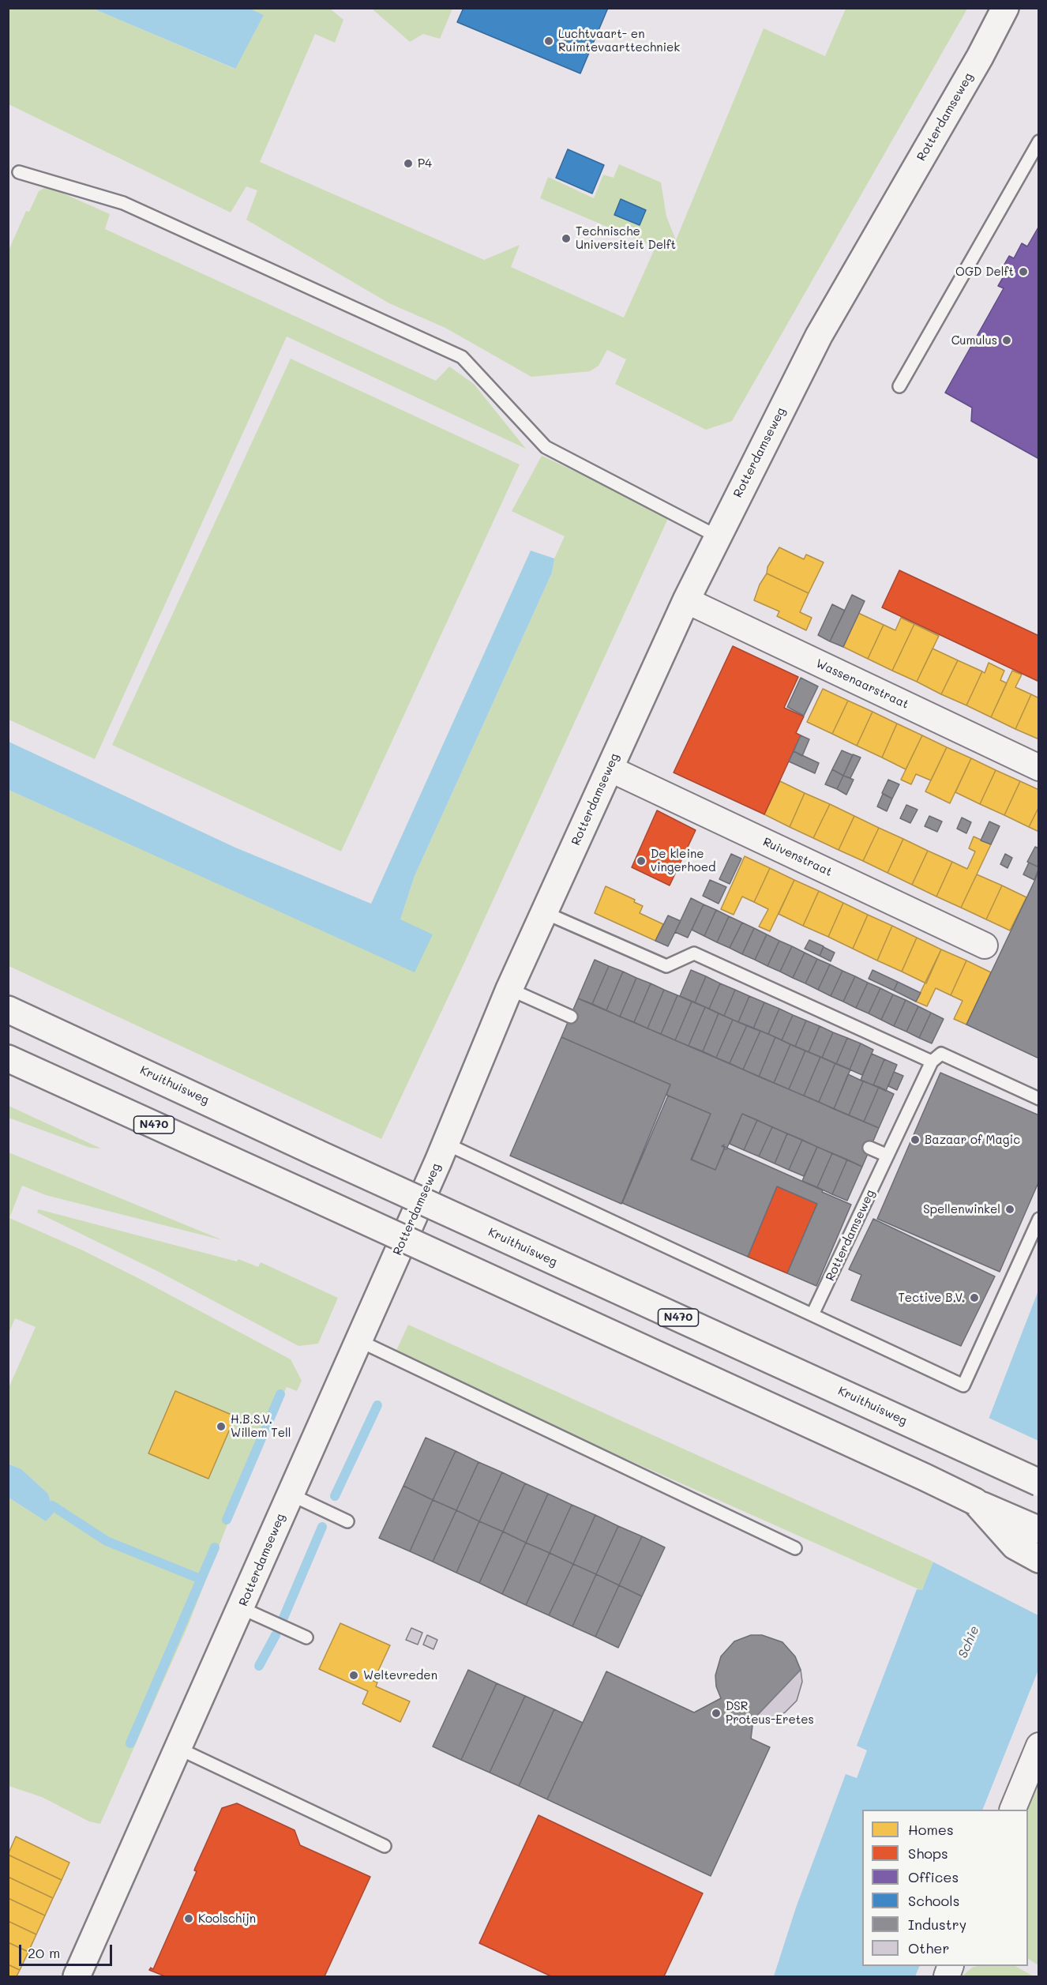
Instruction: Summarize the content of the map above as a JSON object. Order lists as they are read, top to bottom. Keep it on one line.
{"streets":{"main road":["Rotterdamseweg","Kruithuisweg","N470"],"street":["Wassenaarstraat","Ruivenstraat"]},"crossings":[["Rotterdamseweg","Wassenaarstraat"],["Rotterdamseweg","Ruivenstraat"]],"water":["Schie"],"places":["Luchtvaart- en Ruimtevaarttechniek","P4","Technische Universiteit Delft","OGD Delft","Cumulus","De kleine vingerhoed","Bazaar of Magic","Spellenwinkel","Tective B.V.","H.B.S.V. Willem Tell","Weltevreden","DSR Proteus-Eretes","Koolschijn"],"legend":["Homes","Shops","Offices","Schools","Industry","Other"],"scale_bar":"20 m"}
